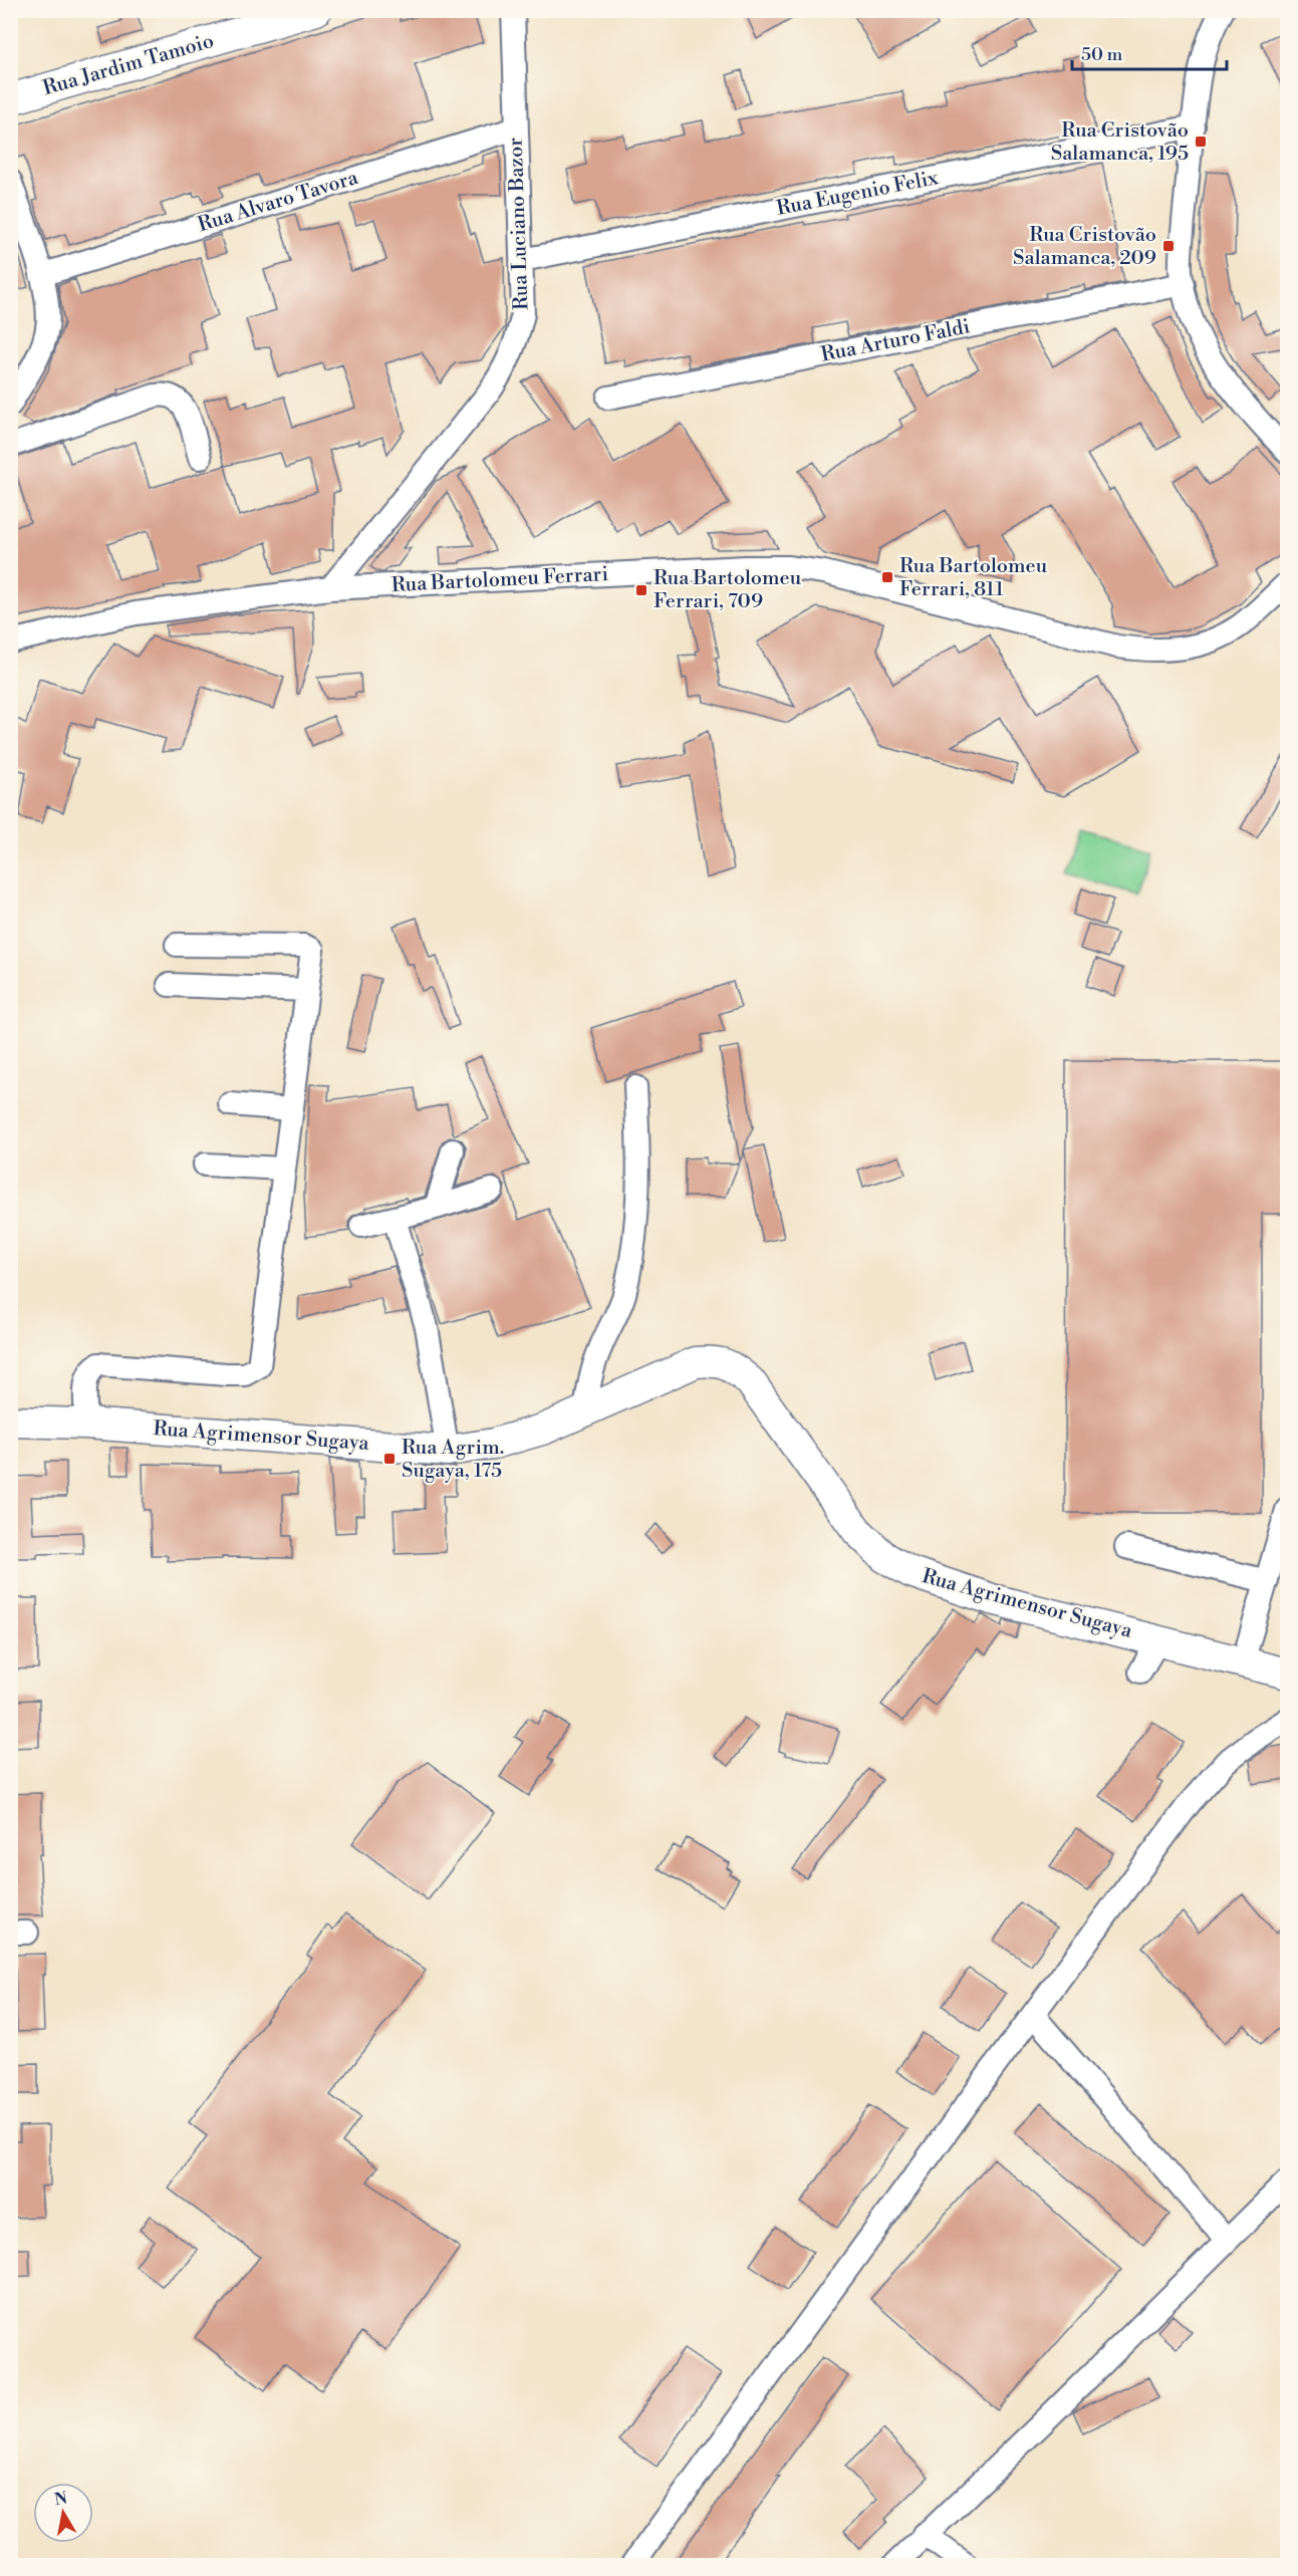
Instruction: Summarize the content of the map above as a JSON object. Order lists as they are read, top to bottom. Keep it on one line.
{"streets":{"main road":["Rua Jardim Tamoio","Rua Agrimensor Sugaya"],"street":["Rua Eugenio Felix","Rua Alvaro Tavora","Rua Luciano Bazor","Rua Arturo Faldi","Rua Bartolomeu Ferrari"]},"crossings":[["Rua Eugenio Felix","Rua Luciano Bazor"],["Rua Alvaro Tavora","Rua Luciano Bazor"],["Rua Luciano Bazor","Rua Bartolomeu Ferrari"]],"places":{"transit":["Rua Cristovão Salamanca, 195","Rua Cristovão Salamanca, 209","Rua Bartolomeu Ferrari, 811","Rua Bartolomeu Ferrari, 709","Rua Agrim. Sugaya, 175"]},"scale_bar":"50 m","north":"top"}
